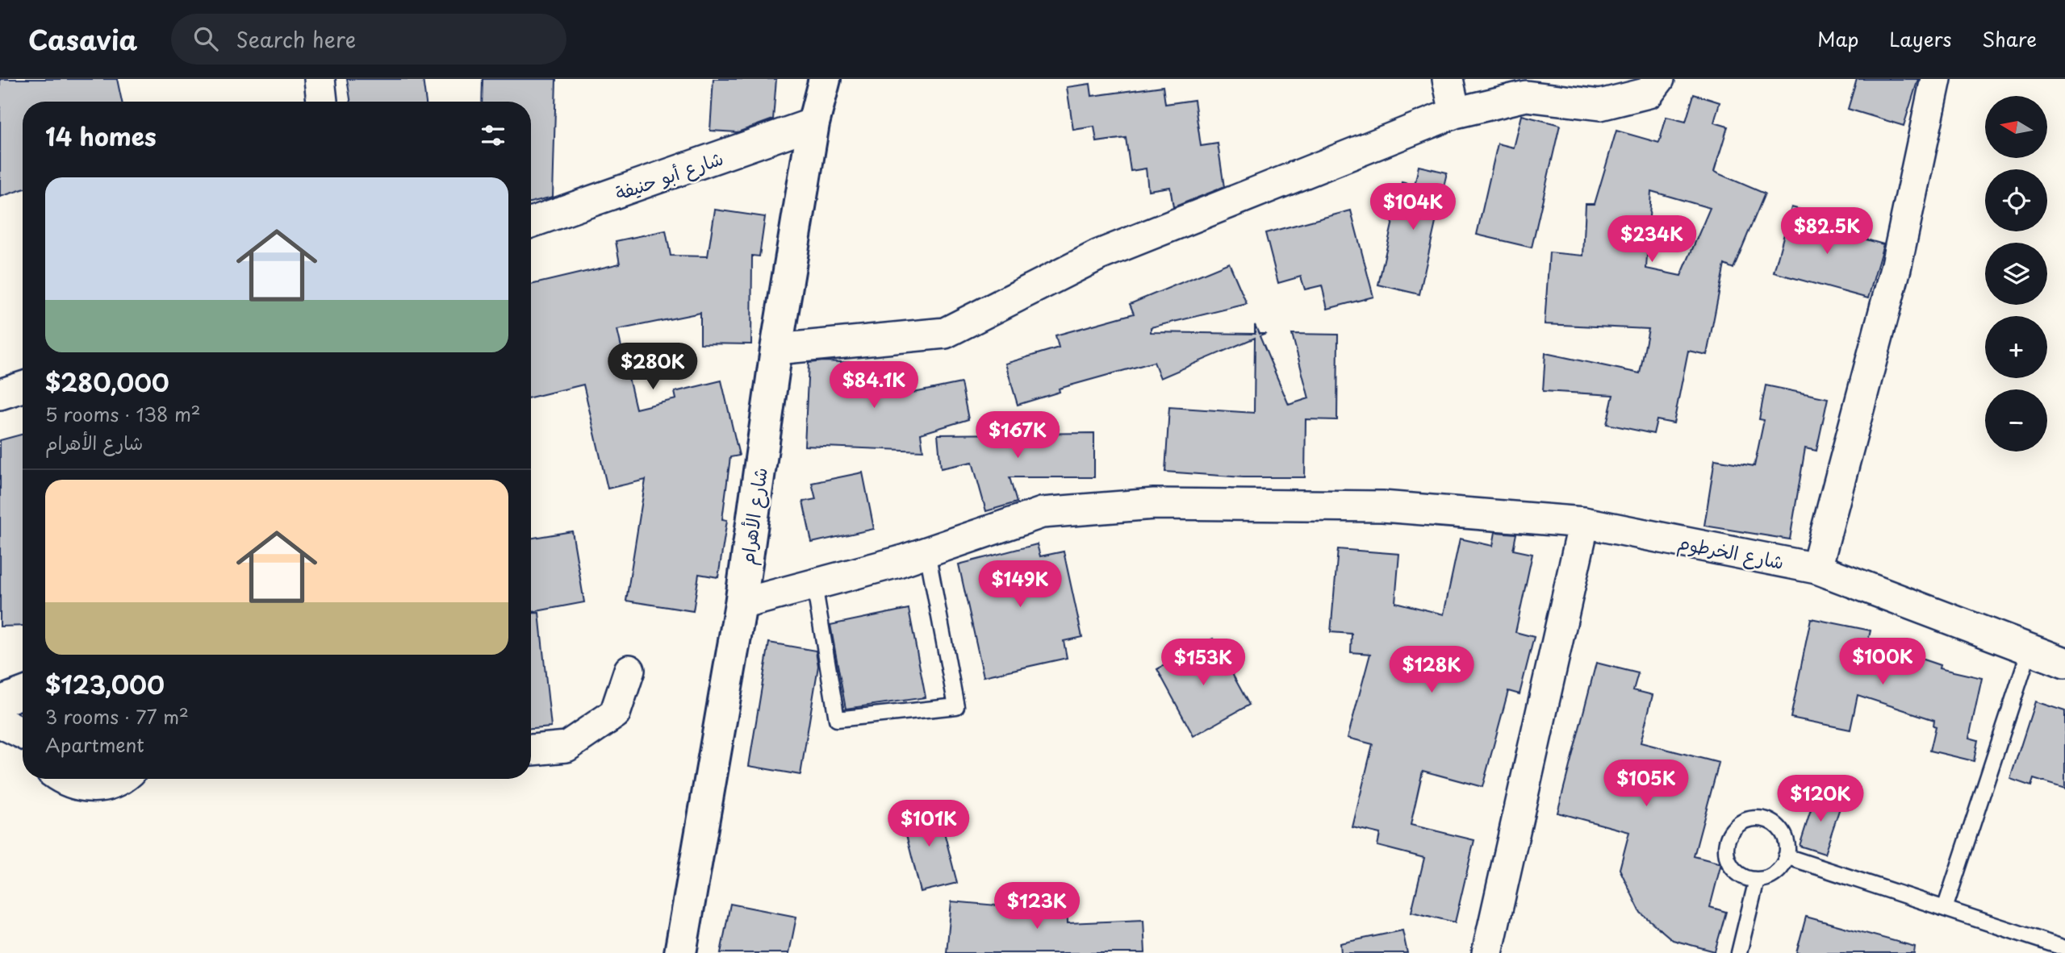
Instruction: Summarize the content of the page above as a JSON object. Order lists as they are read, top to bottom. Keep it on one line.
{"streets":{"street":["شارع أبو حنيفة","شارع الأهرام","شارع الخرطوم"]},"crossings":[["شارع أبو حنيفة","شارع الأهرام"],["شارع الأهرام","شارع الخرطوم"]],"north":"left","page":{"header":"Casavia","search":"Search here","nav":["Map","Layers","Share"],"map_buttons":["+","−"],"heading":"14 homes","list":[{"name":"$280,000","note":"5 rooms · 138 m² · شارع الأهرام"},{"name":"$123,000","note":"3 rooms · 77 m² · Apartment"}],"price":["$104K","$82.5K","$234K","$280K","$84.1K","$167K","$149K","$100K","$153K","$128K","$105K","$120K","$101K","$123K"]}}
